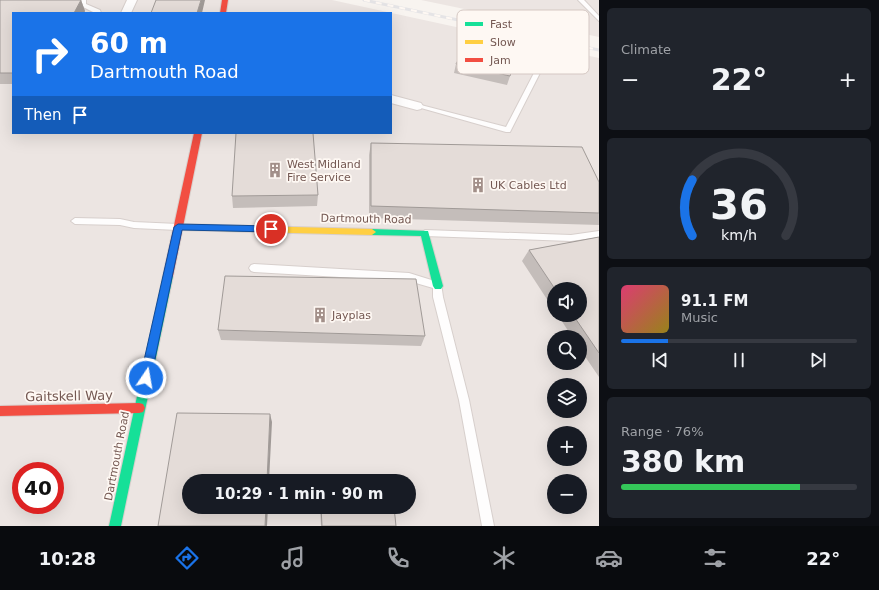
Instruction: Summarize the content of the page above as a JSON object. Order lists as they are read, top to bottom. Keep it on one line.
{"streets":{"street":["Dartmouth Road","Gaitskell Way"]},"crossings":[["Dartmouth Road","Gaitskell Way"]],"places":{"building":["West Midland Fire Service","UK Cables Ltd","Jayplas"]},"legend":["Fast","Slow","Jam"],"page":{"tile":["Climate",["Range · 76%","380 km"]],"turn":["60 m","Dartmouth Road"],"heat":["−","22°","+"],"then":"Then","map_buttons":["+","−"],"song":["91.1 FM","Music"],"limit":"40","trip":"10:29 · 1 min · 90 m","tabs":["10:28","22°"],"gauge":["36","km/h"]}}
